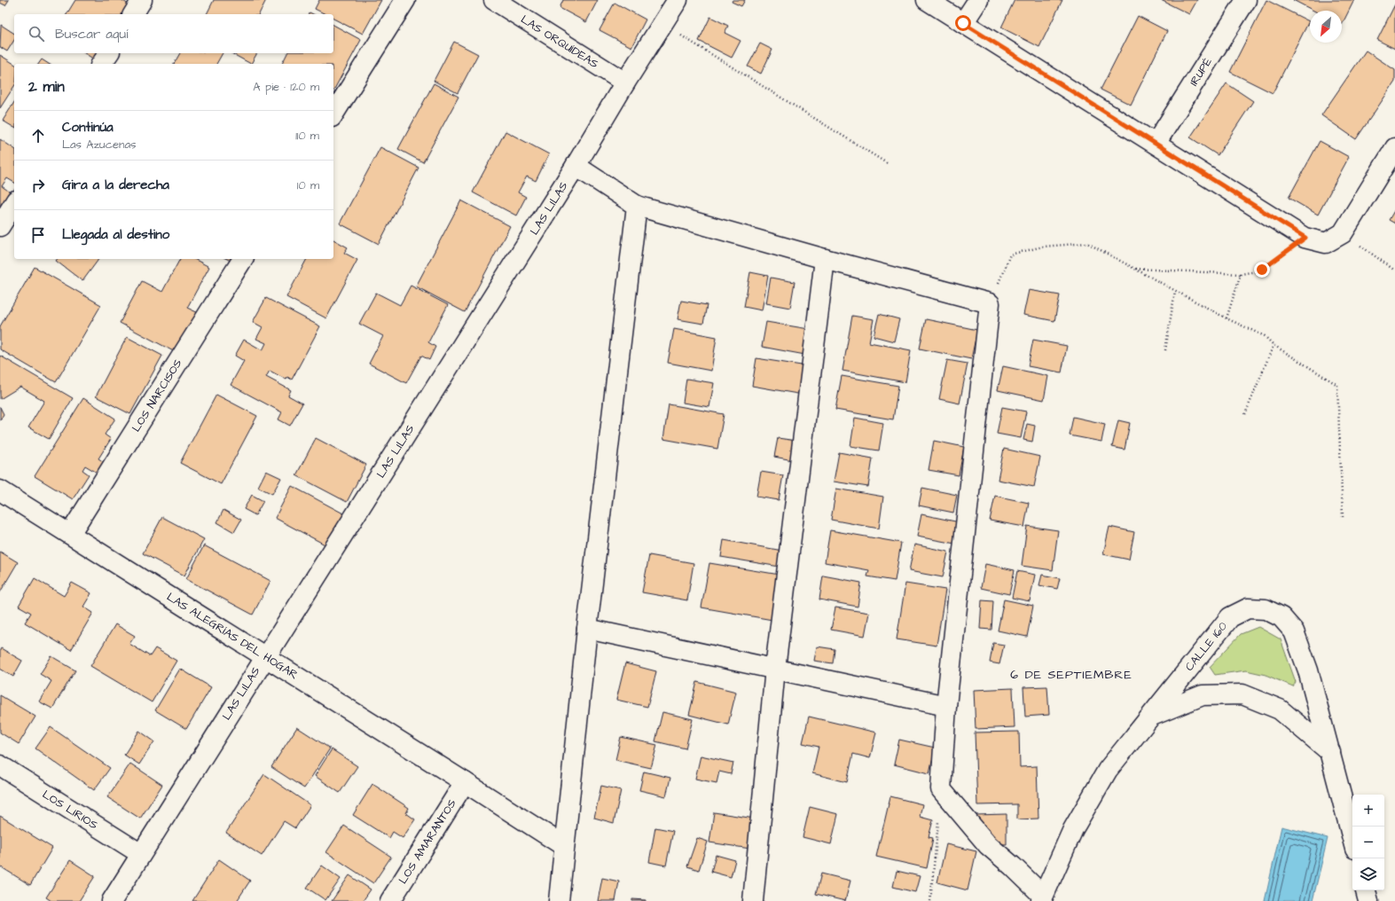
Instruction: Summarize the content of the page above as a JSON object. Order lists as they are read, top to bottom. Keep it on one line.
{"streets":{"street":["LAS ORQUÍDEAS","IRUPÉ","LAS LILAS","LOS NARCISOS","LAS ALEGRÍAS DEL HOGAR","CALLE 160","LOS LIRIOS","LOS AMARANTOS"]},"crossings":[["LAS ORQUÍDEAS","LAS LILAS"],["LAS LILAS","LAS ALEGRÍAS DEL HOGAR"],["LAS LILAS","LOS LIRIOS"],["LOS NARCISOS","LAS ALEGRÍAS DEL HOGAR"],["LAS ALEGRÍAS DEL HOGAR","LOS AMARANTOS"]],"districts":["6 DE SEPTIEMBRE"],"north":"bottom left","page":{"search":"Buscar aquí","heading":["2 min","A pie · 120 m"],"list":[["Continúa","Las Azucenas","110 m"],["Gira a la derecha","10 m"],"Llegada al destino"],"map_buttons":["+","−"]}}
